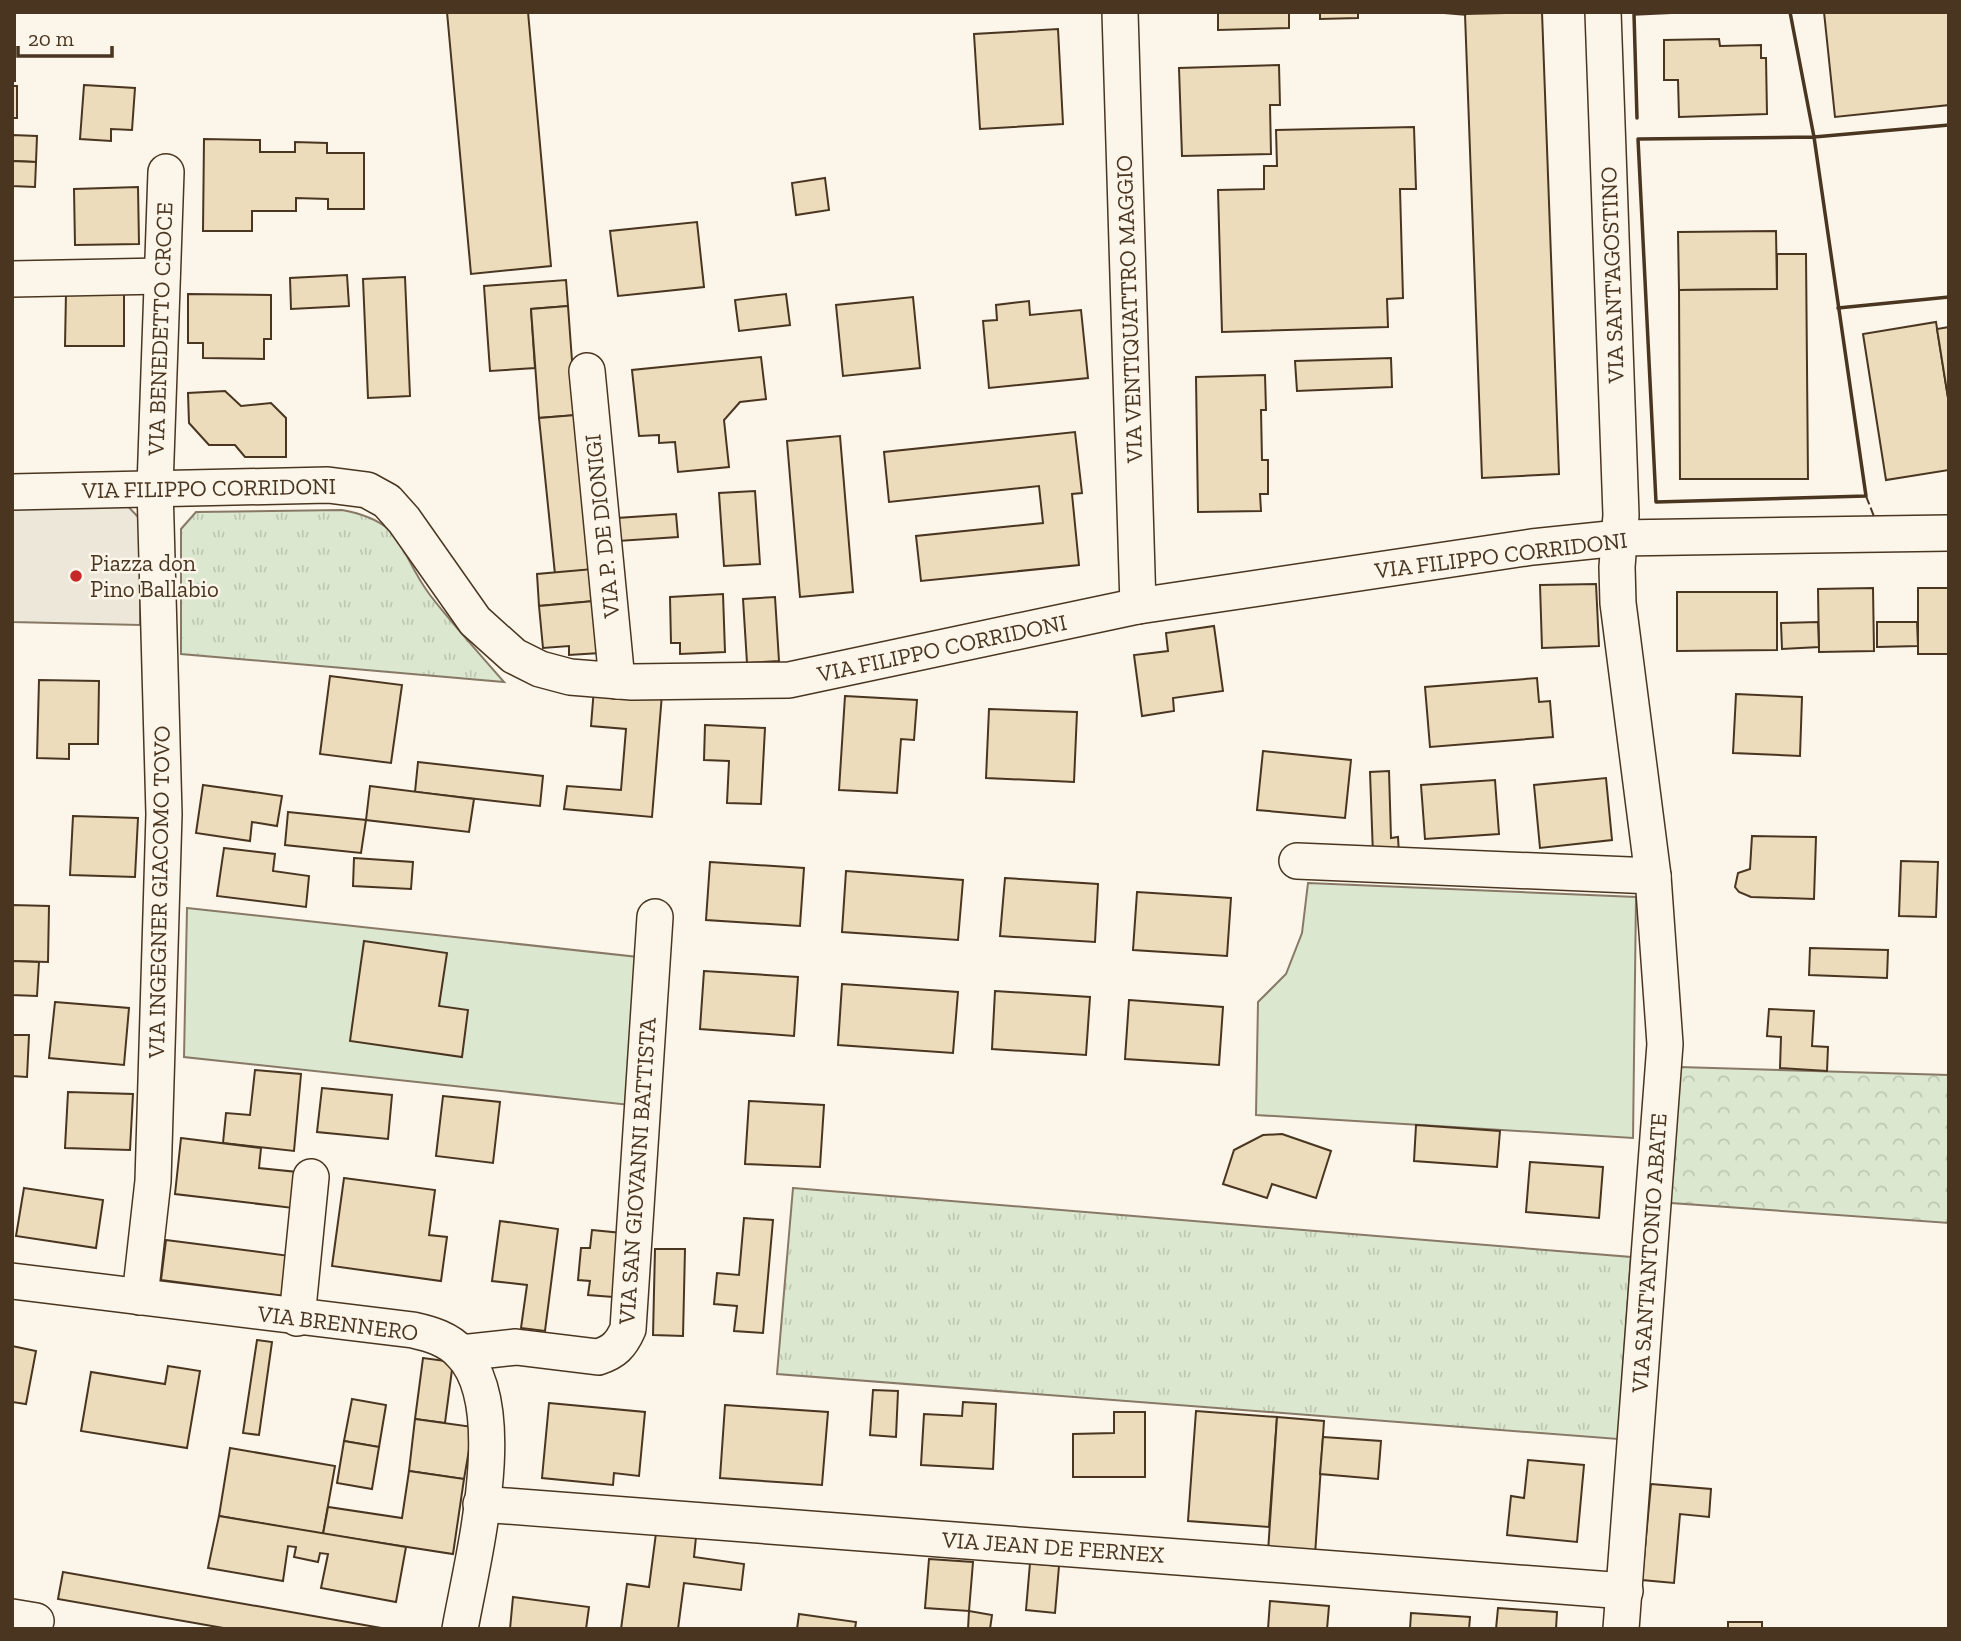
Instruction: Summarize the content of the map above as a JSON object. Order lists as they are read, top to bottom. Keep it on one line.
{"streets":{"street":["VIA SANT'AGOSTINO","VIA VENTIQUATTRO MAGGIO","VIA BENEDETTO CROCE","VIA FILIPPO CORRIDONI","VIA P. DE DIONIGI","VIA INGEGNER GIACOMO TOVO","VIA SAN GIOVANNI BATTISTA","VIA SANT'ANTONIO ABATE","VIA BRENNERO","VIA JEAN DE FERNEX"]},"crossings":[["VIA SANT'AGOSTINO","VIA FILIPPO CORRIDONI"],["VIA SANT'AGOSTINO","VIA SANT'ANTONIO ABATE"],["VIA VENTIQUATTRO MAGGIO","VIA FILIPPO CORRIDONI"],["VIA BENEDETTO CROCE","VIA FILIPPO CORRIDONI"],["VIA BENEDETTO CROCE","VIA INGEGNER GIACOMO TOVO"],["VIA FILIPPO CORRIDONI","VIA P. DE DIONIGI"],["VIA FILIPPO CORRIDONI","VIA INGEGNER GIACOMO TOVO"],["VIA FILIPPO CORRIDONI","VIA SANT'ANTONIO ABATE"],["VIA INGEGNER GIACOMO TOVO","VIA BRENNERO"],["VIA SAN GIOVANNI BATTISTA","VIA BRENNERO"],["VIA SANT'ANTONIO ABATE","VIA JEAN DE FERNEX"],["VIA BRENNERO","VIA JEAN DE FERNEX"]],"places":["Piazza don Pino Ballabio"],"scale_bar":"20 m"}
